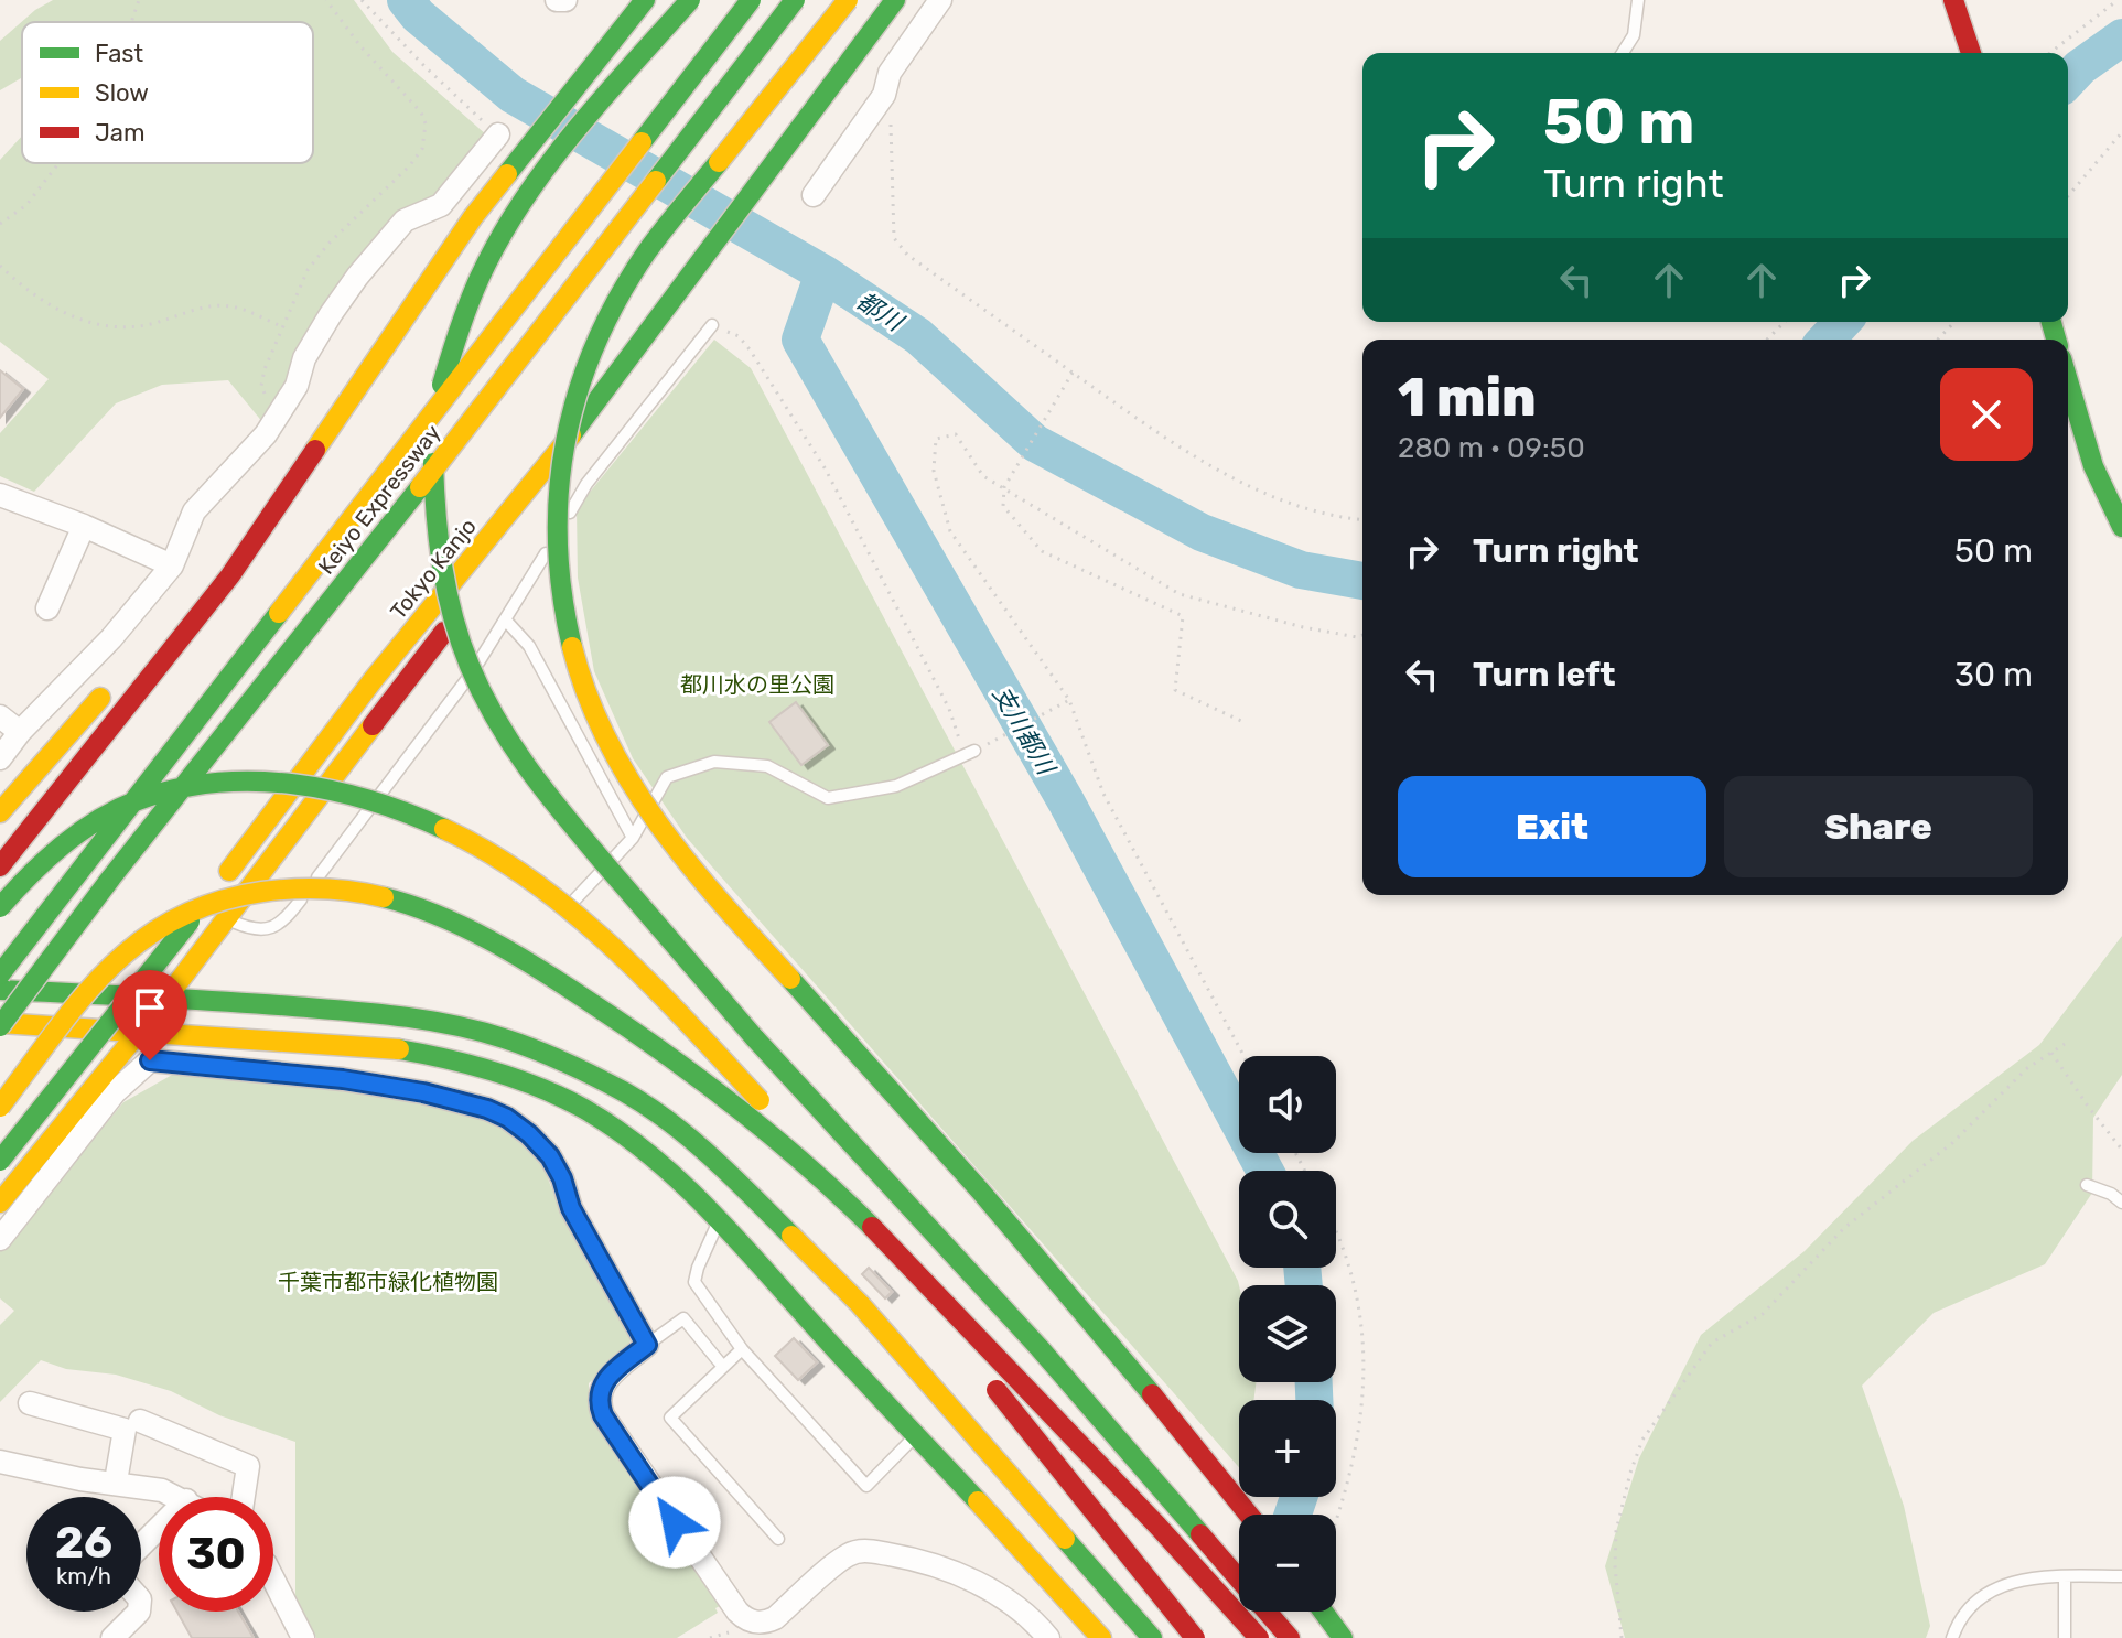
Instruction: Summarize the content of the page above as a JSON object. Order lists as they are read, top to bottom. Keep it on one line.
{"streets":{"main road":["Keiyo Expressway","Tokyo Kanjo"]},"water":["都川","支川都川"],"parks":["都川水の里公園","千葉市都市緑化植物園"],"legend":["Fast","Slow","Jam"],"page":{"turn":["50 m","Turn right"],"heading":["1 min","280 m · 09:50"],"list":[{"name":"Turn right","value":"50 m"},{"name":"Turn left","value":"30 m"}],"buttons":["Exit","Share"],"map_buttons":["+","−"],"speed":"26 km/h","limit":"30"}}
